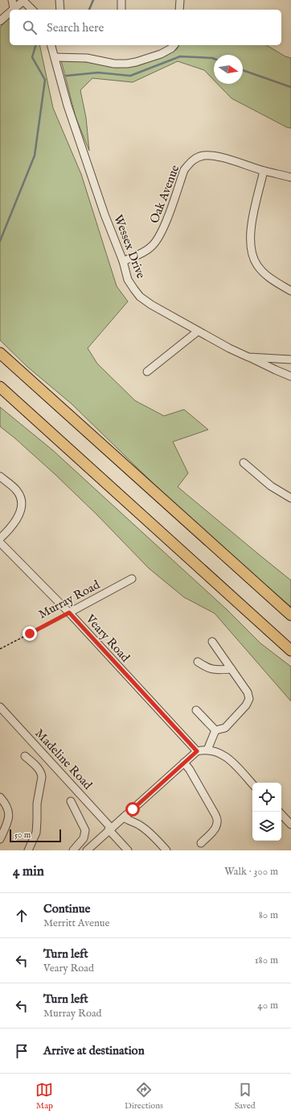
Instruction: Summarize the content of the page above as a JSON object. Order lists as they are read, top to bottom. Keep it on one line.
{"streets":{"street":["Oak Avenue","Wessex Drive","Murray Road","Veary Road","Madeline Road"]},"crossings":[["Oak Avenue","Wessex Drive"],["Murray Road","Veary Road"]],"scale_bar":"50 m","north":"right","page":{"search":"Search here","scale":"50 m","heading":["4 min","Walk · 300 m"],"list":[["Continue","Merritt Avenue","80 m"],["Turn left","Veary Road","180 m"],["Turn left","Murray Road","40 m"],"Arrive at destination"],"nav":["Map","Directions","Saved"]}}
